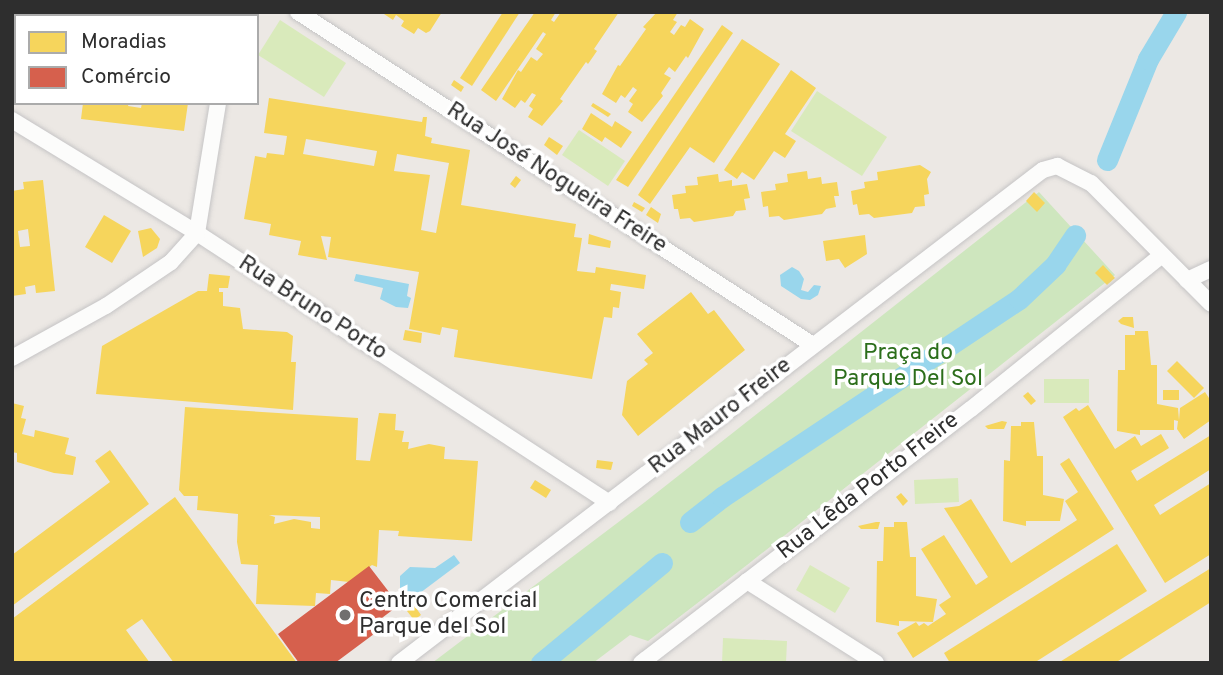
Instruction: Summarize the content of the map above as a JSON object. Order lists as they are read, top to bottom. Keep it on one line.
{"streets":{"street":["Rua José Nogueira Freire","Rua Bruno Porto","Rua Mauro Freire","Rua Lêda Porto Freire"]},"crossings":[["Rua José Nogueira Freire","Rua Mauro Freire"],["Rua Bruno Porto","Rua Mauro Freire"],["Rua Mauro Freire","Rua Lêda Porto Freire"]],"parks":["Praça do Parque Del Sol"],"places":["Centro Comercial Parque del Sol"],"legend":["Moradias","Comércio"]}
